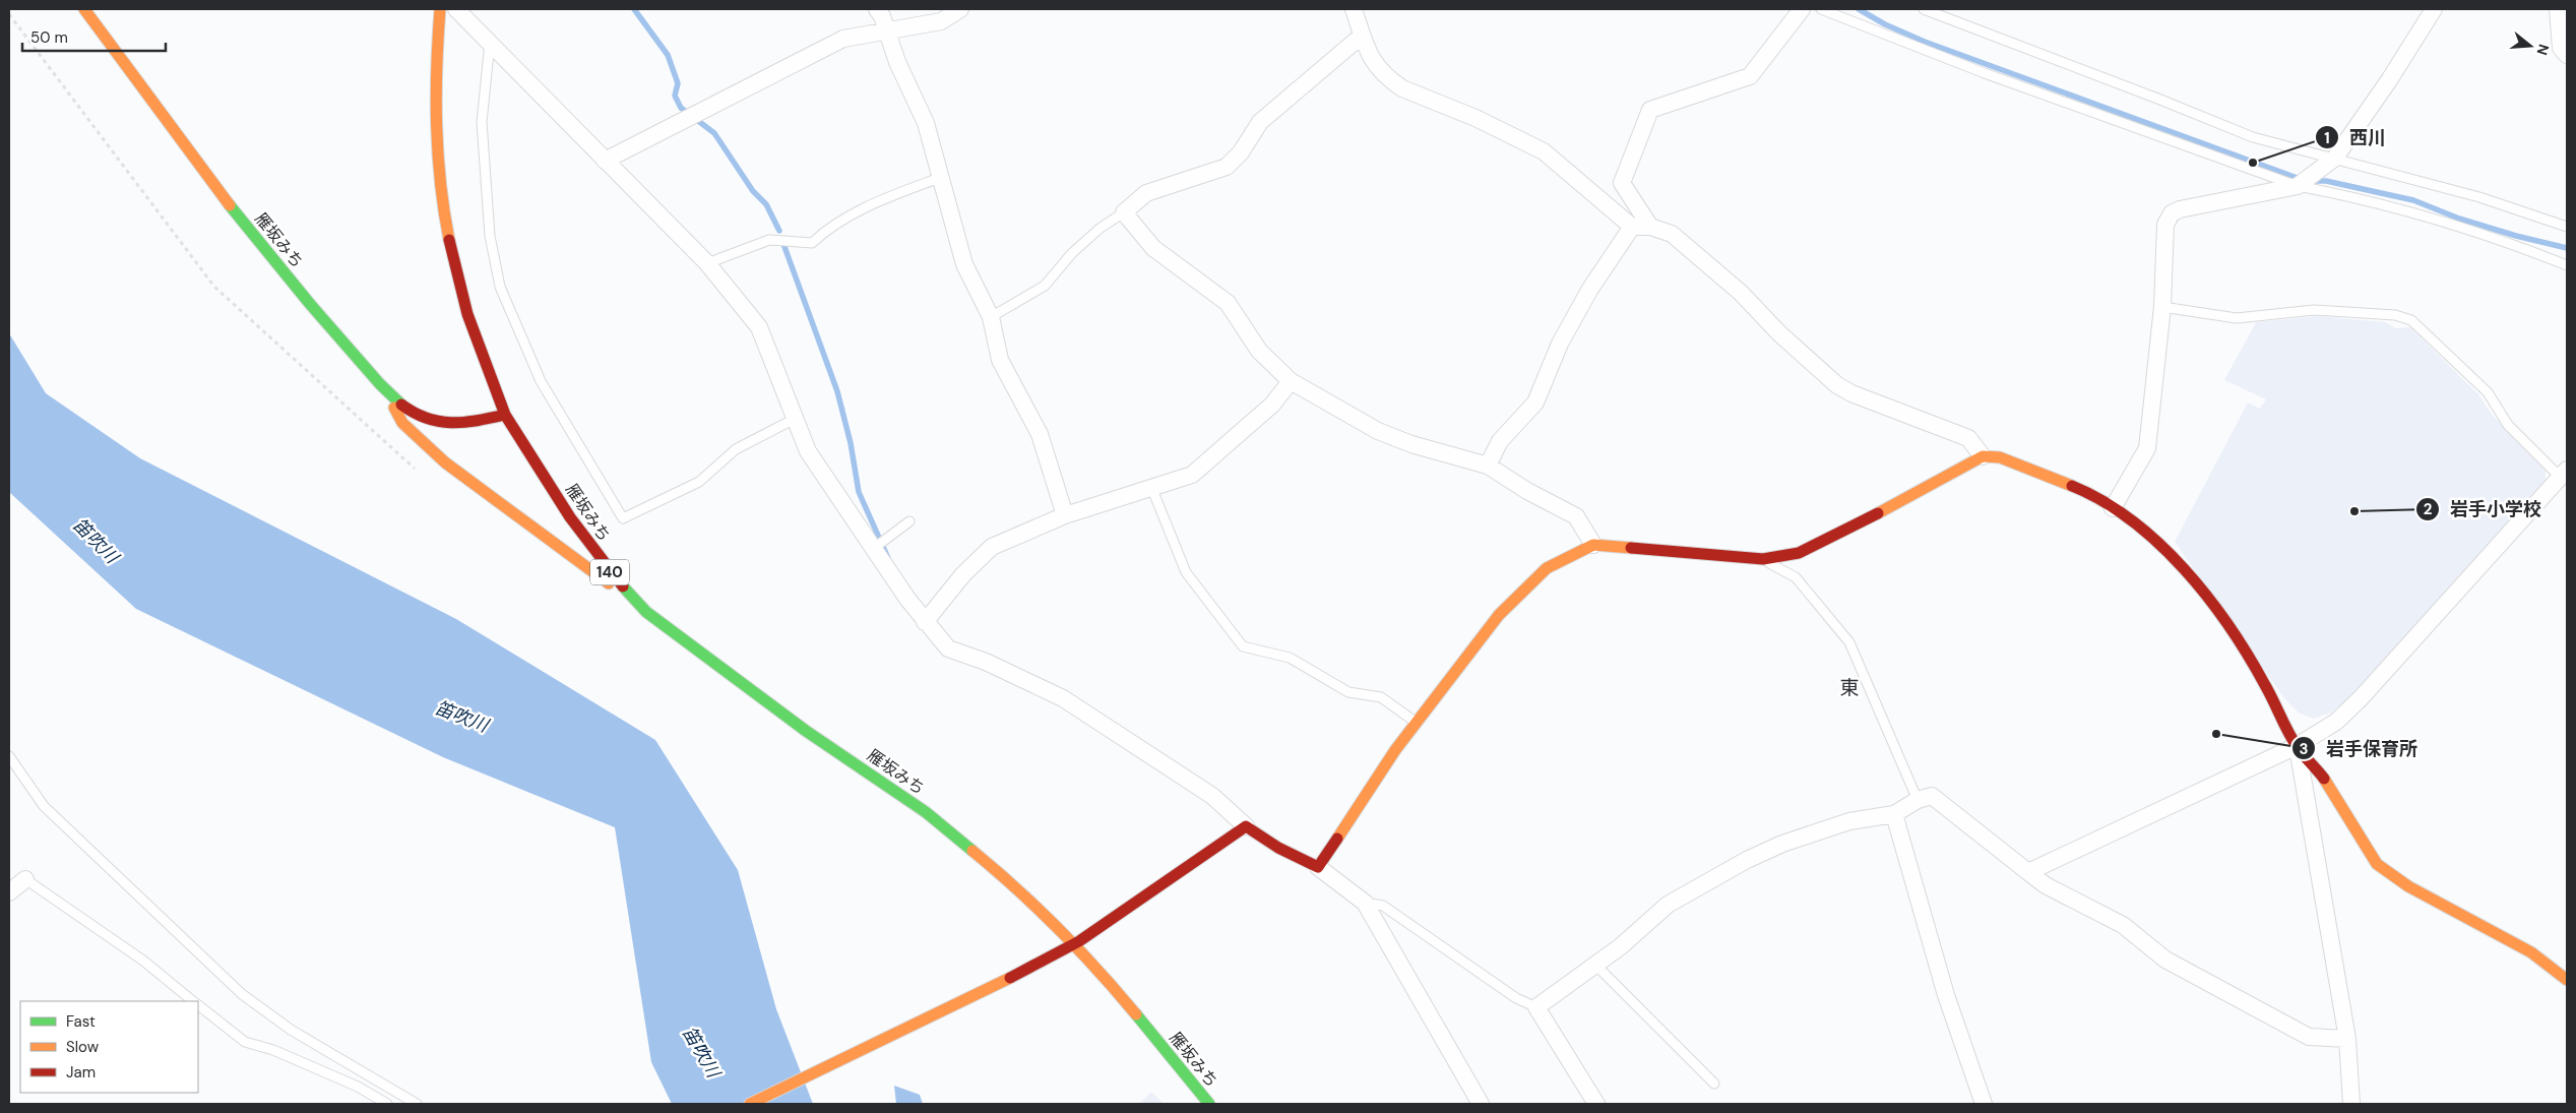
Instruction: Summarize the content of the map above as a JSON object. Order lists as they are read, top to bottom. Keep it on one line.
{"streets":{"main road":["雁坂みち","140"]},"crossings":[["雁坂みち","140"]],"districts":["東"],"water":["笛吹川"],"places":["西川","岩手小学校","岩手保育所"],"legend":["Fast","Slow","Jam"],"scale_bar":"50 m","north":"right"}
